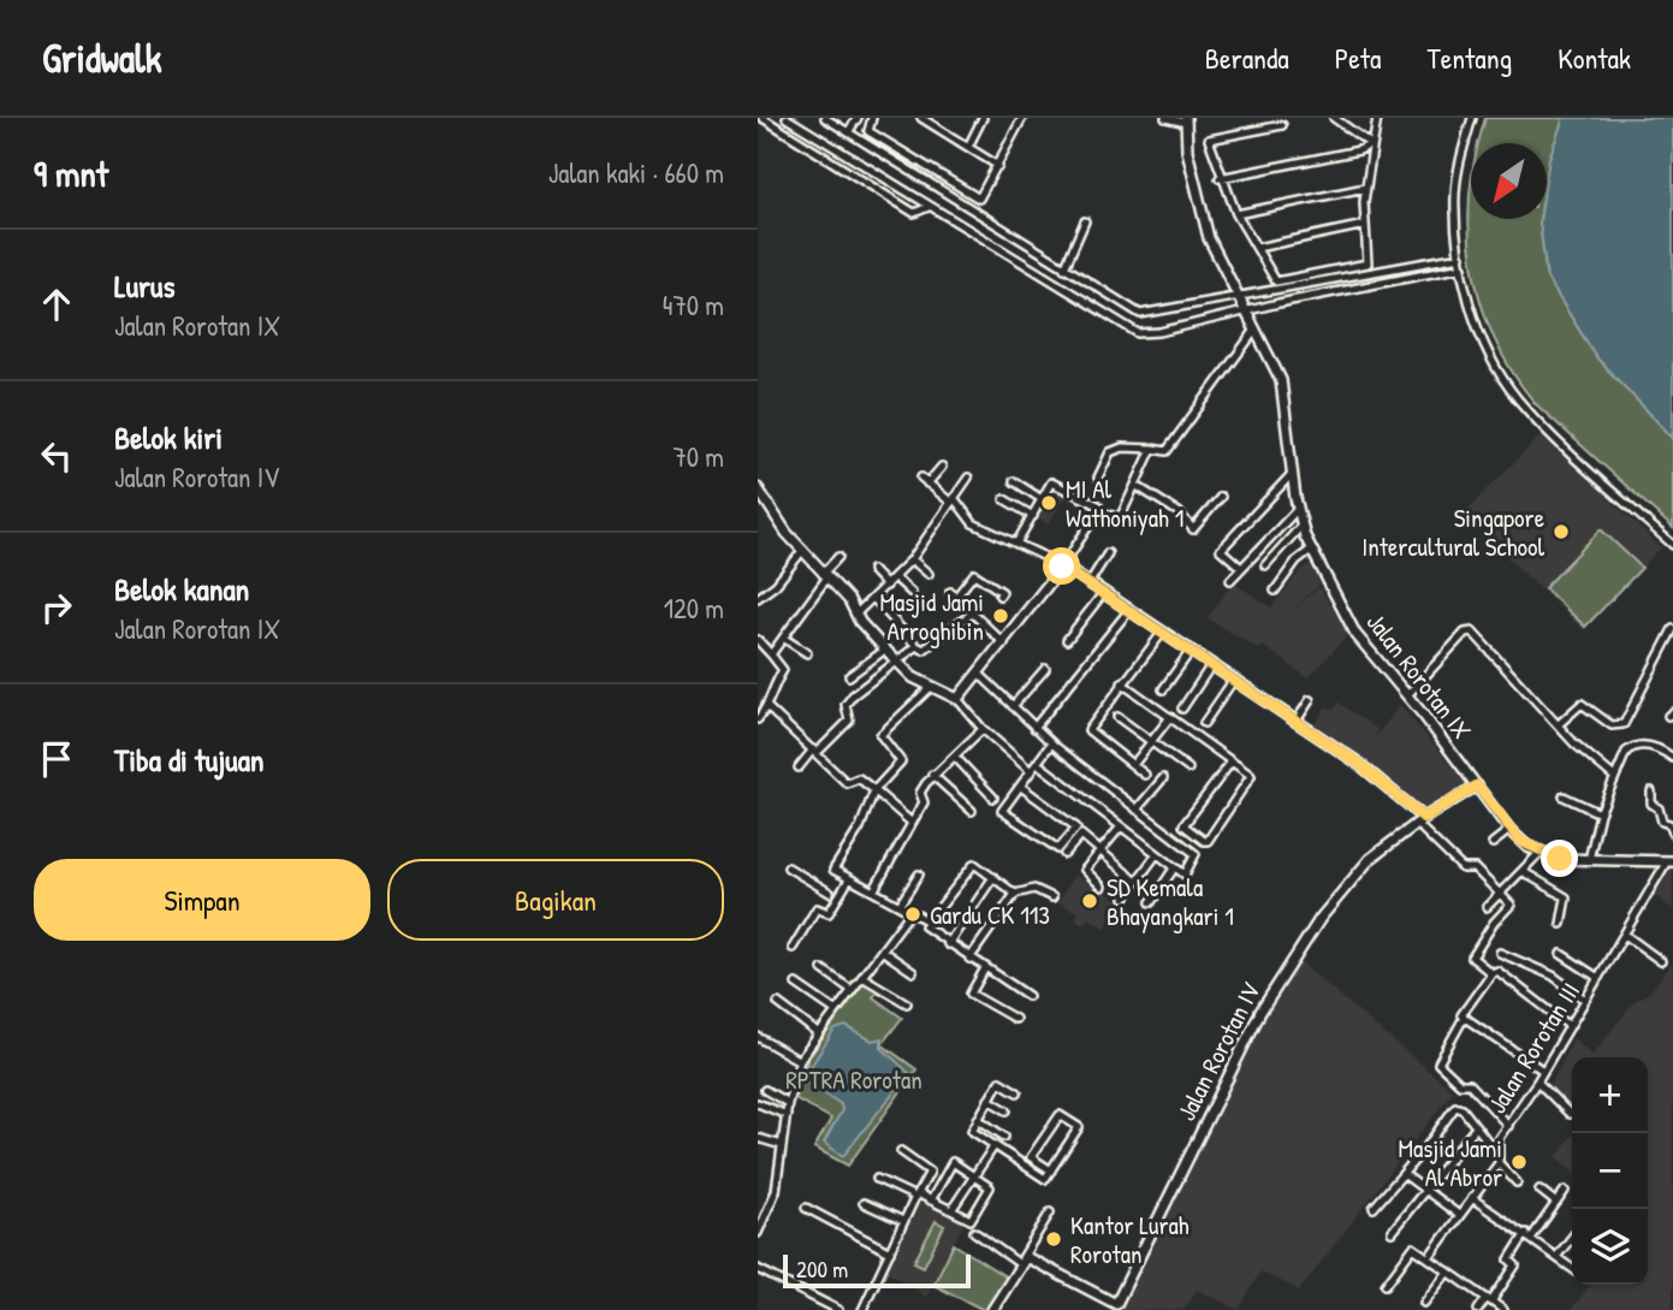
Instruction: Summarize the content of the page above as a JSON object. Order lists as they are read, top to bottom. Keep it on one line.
{"streets":{"street":["Jalan Rorotan IX","Jalan Rorotan III","Jalan Rorotan IV"]},"crossings":[["Jalan Rorotan IX","Jalan Rorotan III"],["Jalan Rorotan IX","Jalan Rorotan IV"]],"parks":["RPTRA Rorotan"],"places":["MI Al Wathoniyah 1","Singapore Intercultural School","Masjid Jami Arroghibin","SD Kemala Bhayangkari 1","Gardu CK 113","Masjid Jami Al Abror","Kantor Lurah Rorotan"],"scale_bar":"200 m","north":"bottom left","page":{"header":"Gridwalk","nav":["Beranda","Peta","Tentang","Kontak"],"heading":["9 mnt","Jalan kaki · 660 m"],"list":[["Lurus","Jalan Rorotan IX","470 m"],["Belok kiri","Jalan Rorotan IV","70 m"],["Belok kanan","Jalan Rorotan IX","120 m"],"Tiba di tujuan"],"buttons":["Simpan","Bagikan"],"map_buttons":["+","−"],"scale":"200 m"}}
